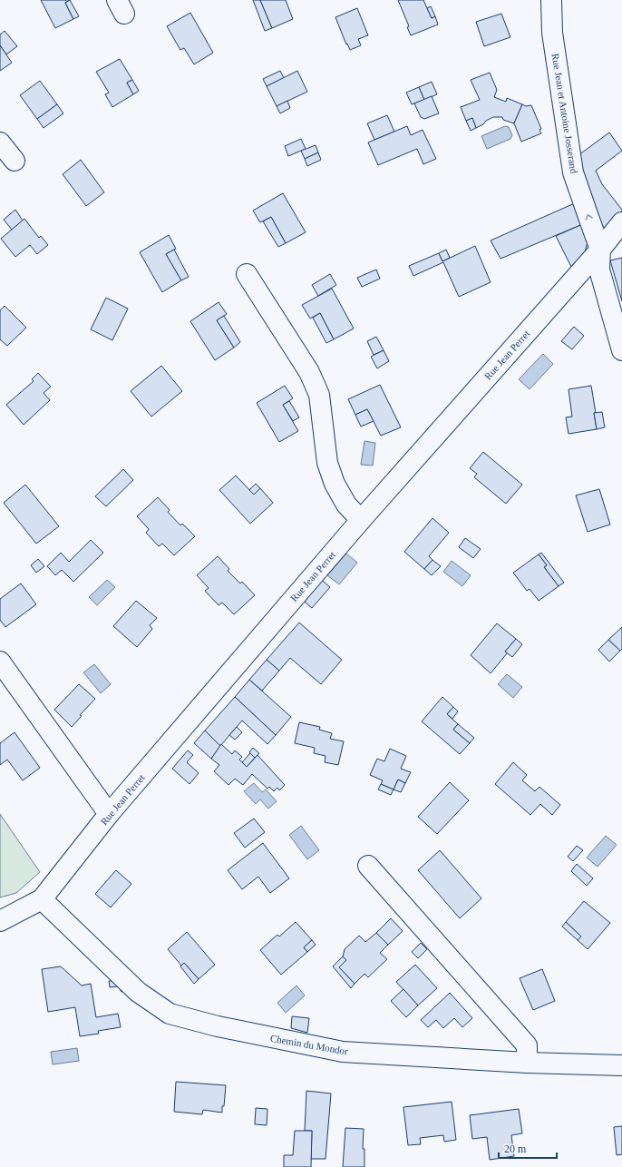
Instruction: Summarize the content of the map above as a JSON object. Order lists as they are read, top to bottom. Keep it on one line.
{"streets":{"street":["Rue Jean et Antoine Josserand","Rue Jean Perret","Chemin du Mondor"]},"crossings":[["Rue Jean et Antoine Josserand","Rue Jean Perret"],["Rue Jean Perret","Chemin du Mondor"]],"one_way":["Rue Jean et Antoine Josserand"],"scale_bar":"20 m"}
